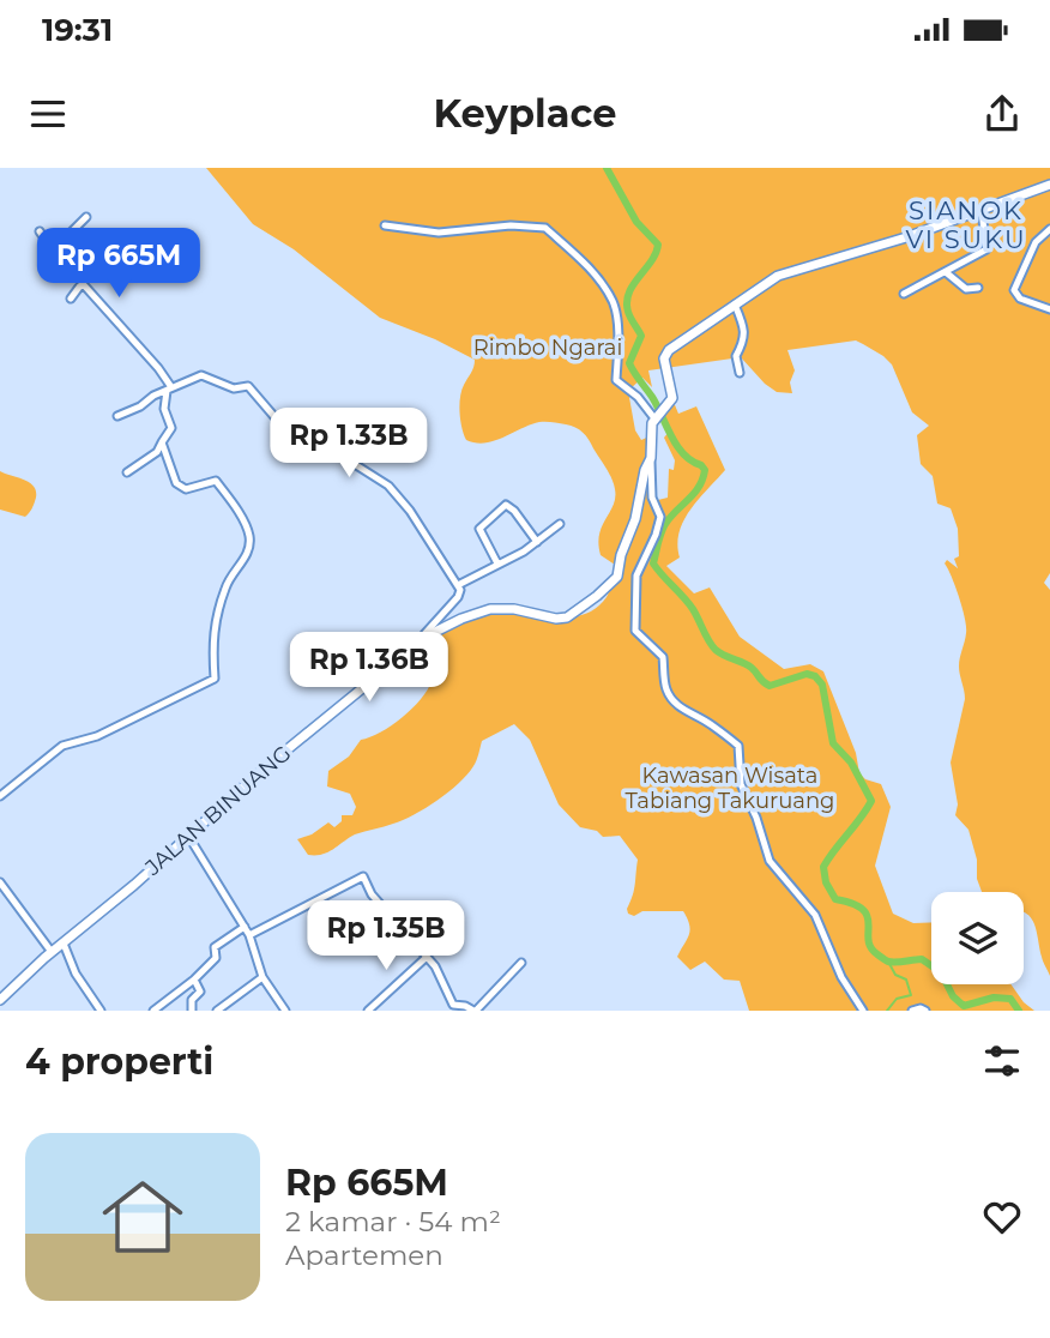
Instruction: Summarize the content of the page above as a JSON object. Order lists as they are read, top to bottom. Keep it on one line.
{"streets":{"main road":["JALAN BINUANG"]},"districts":["SIANOK VI SUKU"],"parks":["Rimbo Ngarai","Kawasan Wisata Tabiang Takuruang"],"page":{"status":"19:31","header":"Keyplace","price":["Rp 665M","Rp 1.33B","Rp 1.36B","Rp 1.35B"],"heading":"4 properti","list":[{"name":"Rp 665M","note":"2 kamar · 54 m² · Apartemen"}]}}
